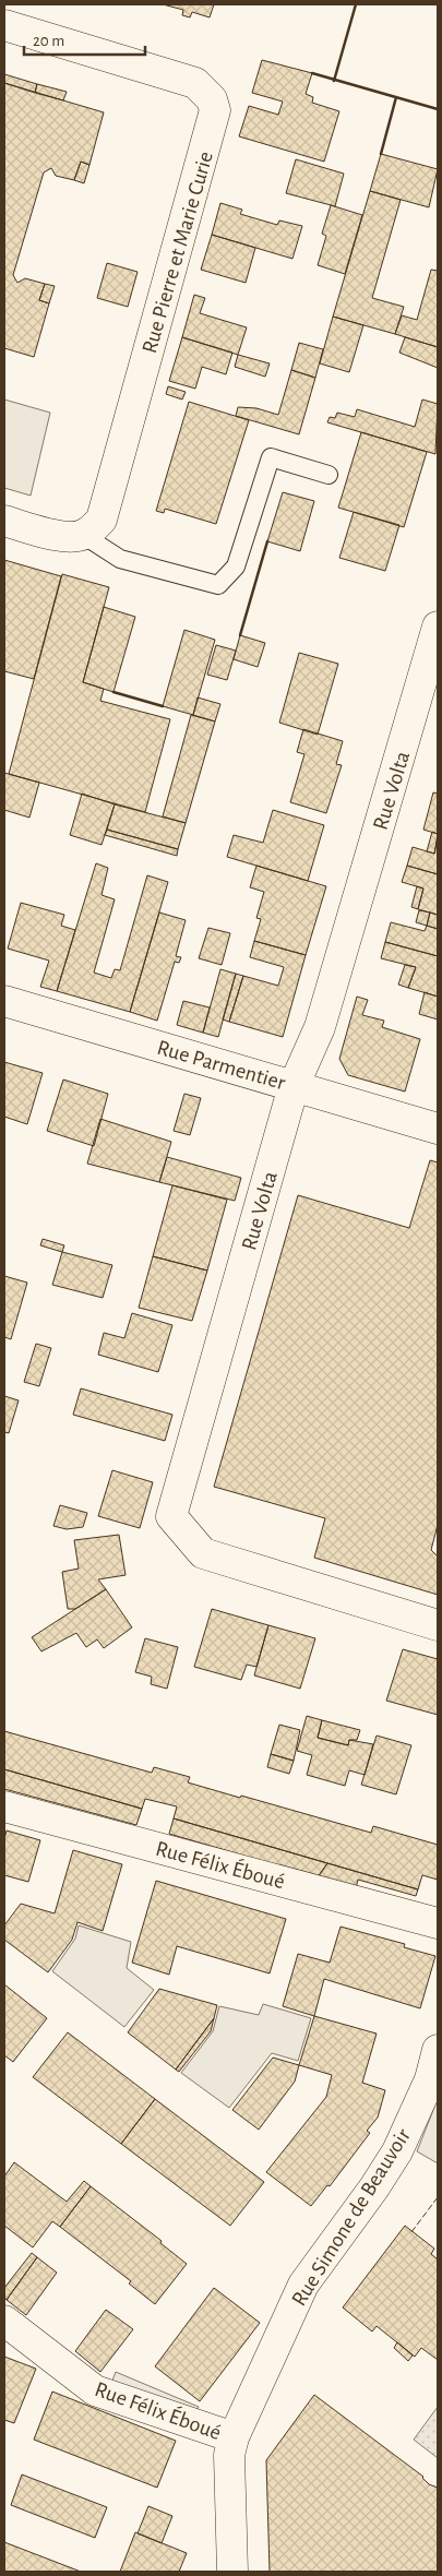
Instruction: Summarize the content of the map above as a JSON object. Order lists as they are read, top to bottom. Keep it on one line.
{"streets":{"street":["Rue Pierre et Marie Curie","Rue Volta","Rue Parmentier","Rue Félix Éboué","Rue Simone de Beauvoir"]},"crossings":[["Rue Volta","Rue Parmentier"],["Rue Félix Éboué","Rue Simone de Beauvoir"]],"scale_bar":"20 m"}
